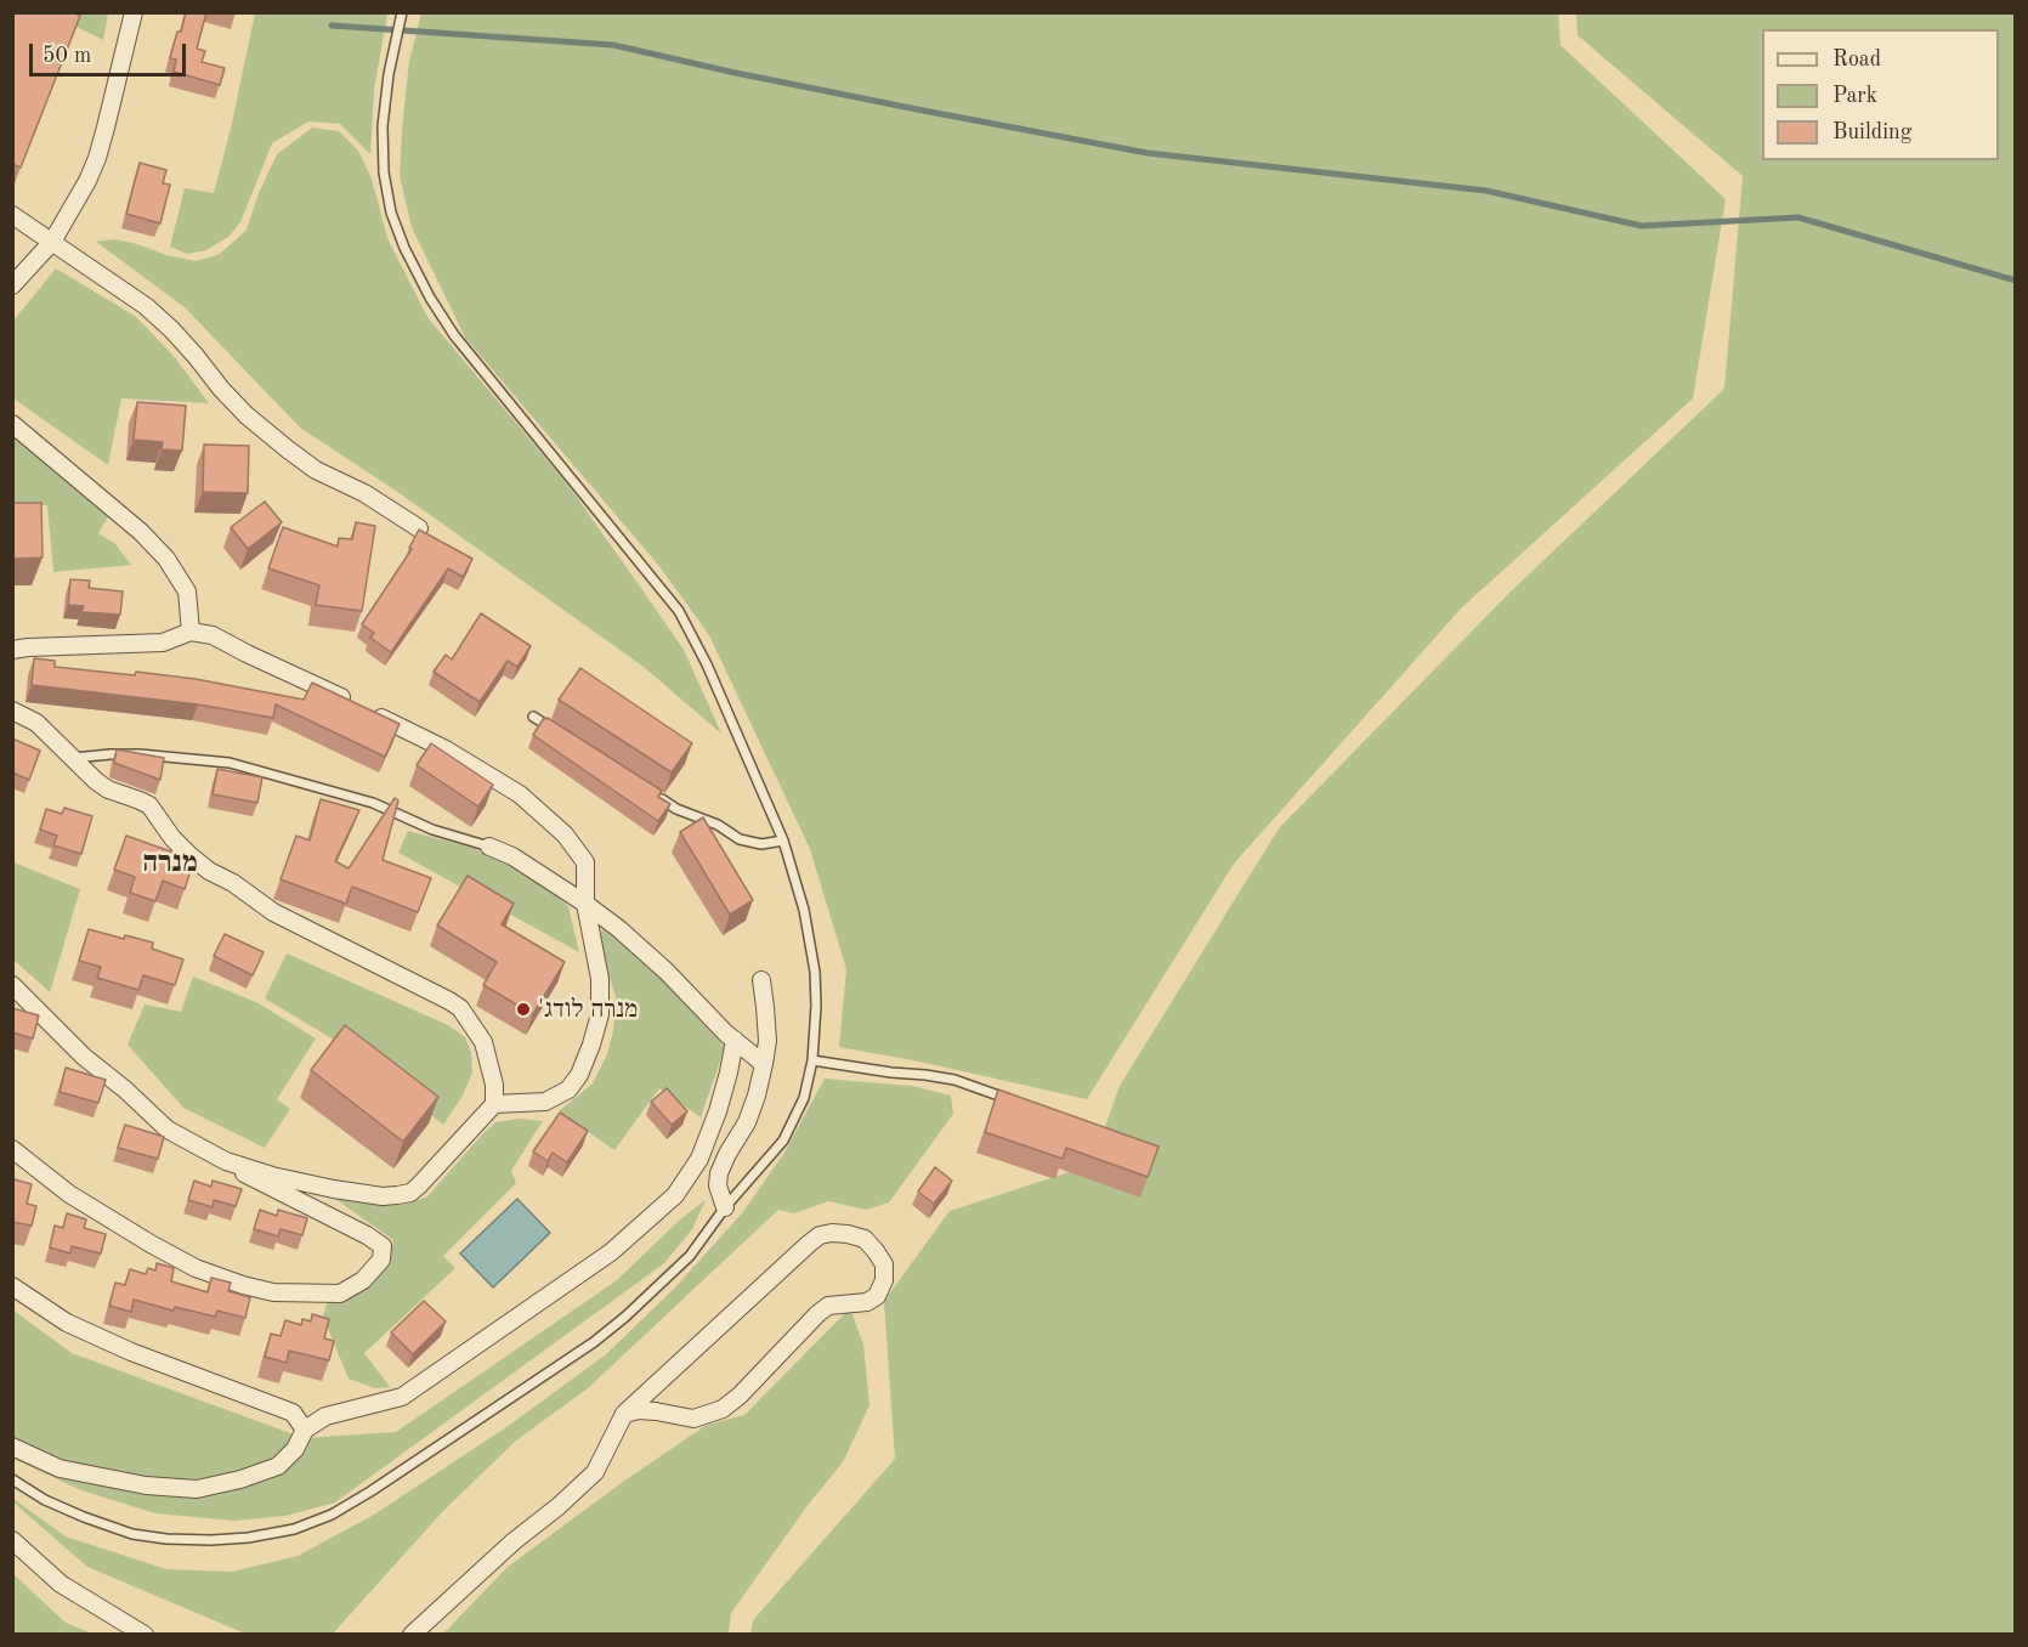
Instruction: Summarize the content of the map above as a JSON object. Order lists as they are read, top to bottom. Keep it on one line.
{"districts":["מנרה"],"places":["'מנרה לודג"],"legend":["Road","Park","Building"],"scale_bar":"50 m"}
